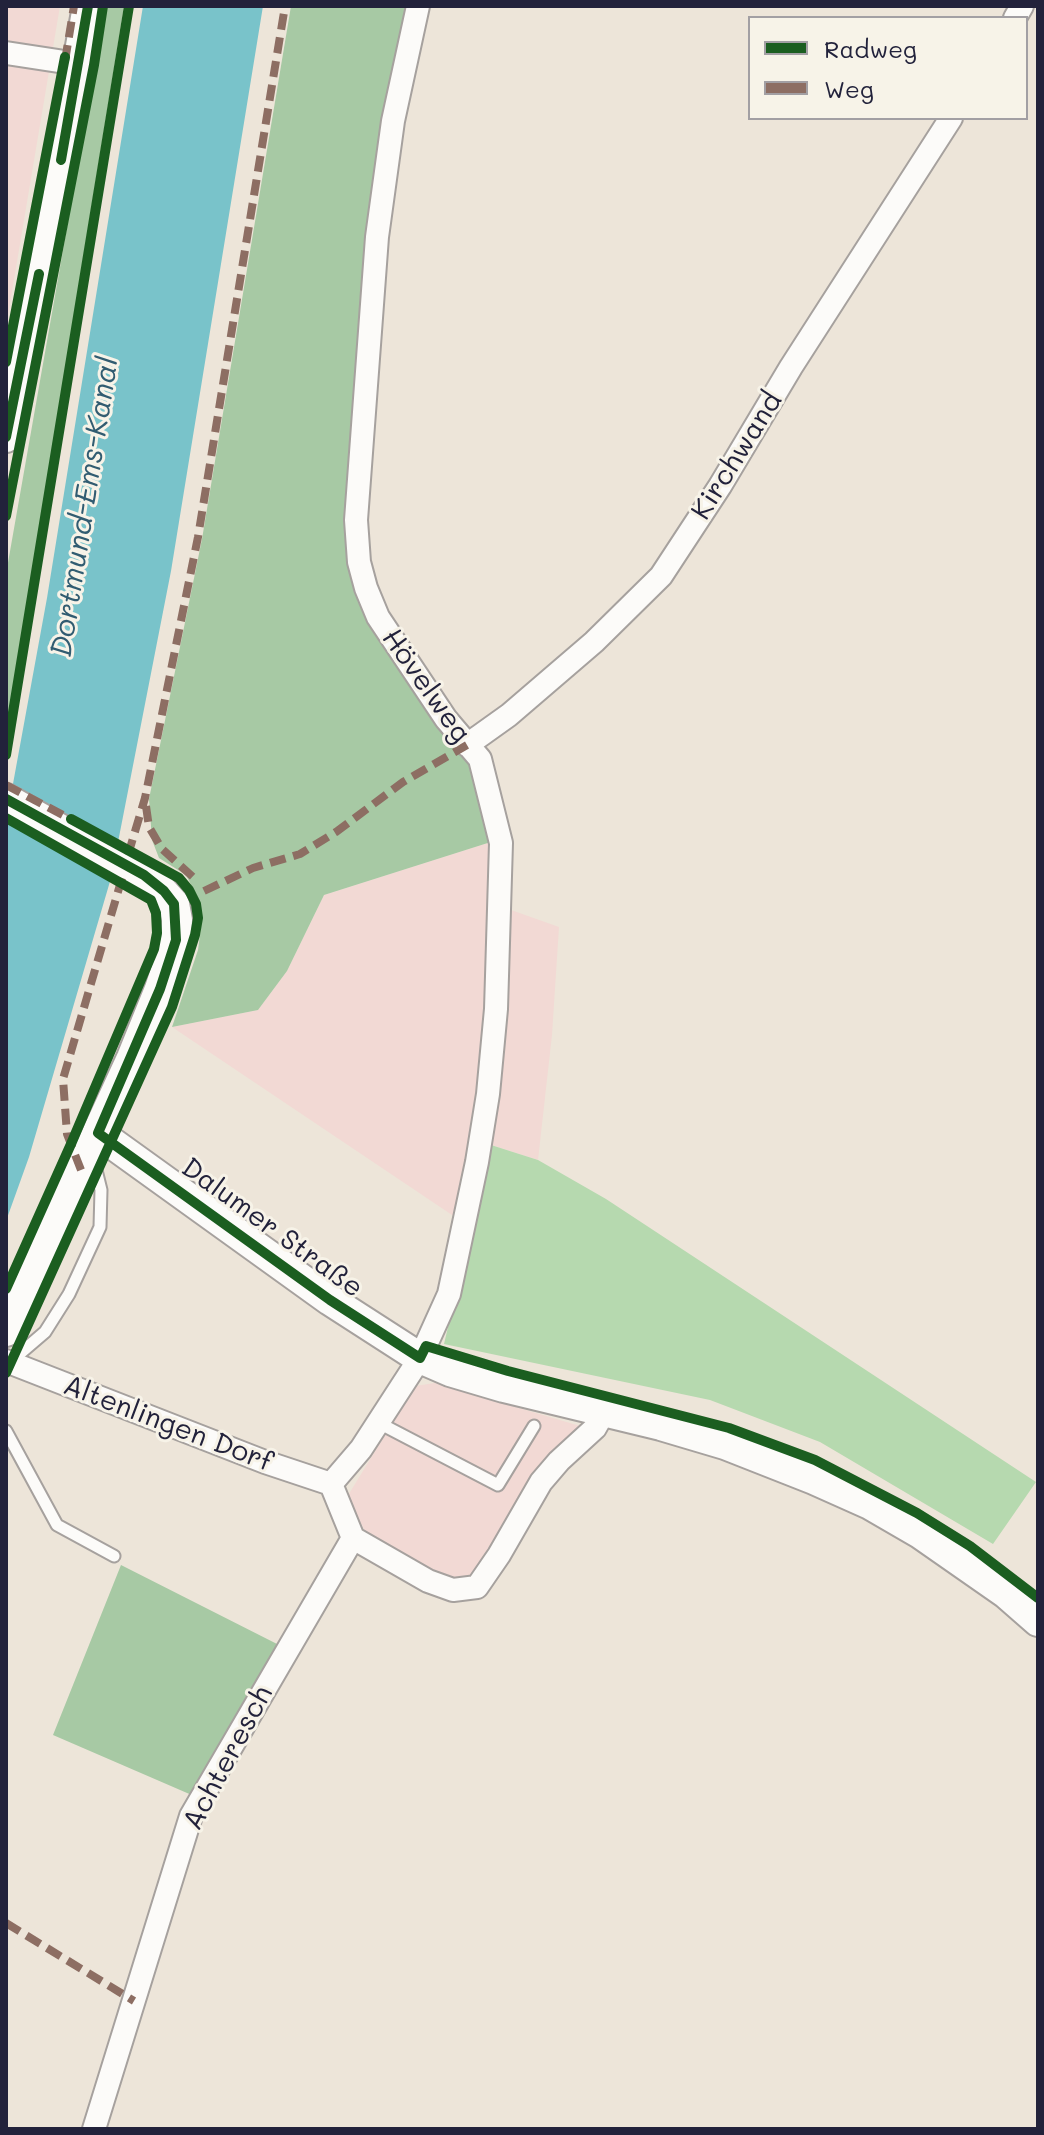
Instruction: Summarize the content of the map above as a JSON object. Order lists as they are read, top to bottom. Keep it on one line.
{"streets":{"main road":["Dalumer Straße"],"street":["Kirchwand","Hövelweg","Altenlingen Dorf","Achteresch"]},"crossings":[["Kirchwand","Hövelweg"],["Hövelweg","Dalumer Straße"]],"water":["Dortmund-Ems-Kanal"],"legend":["Radweg","Weg"]}
